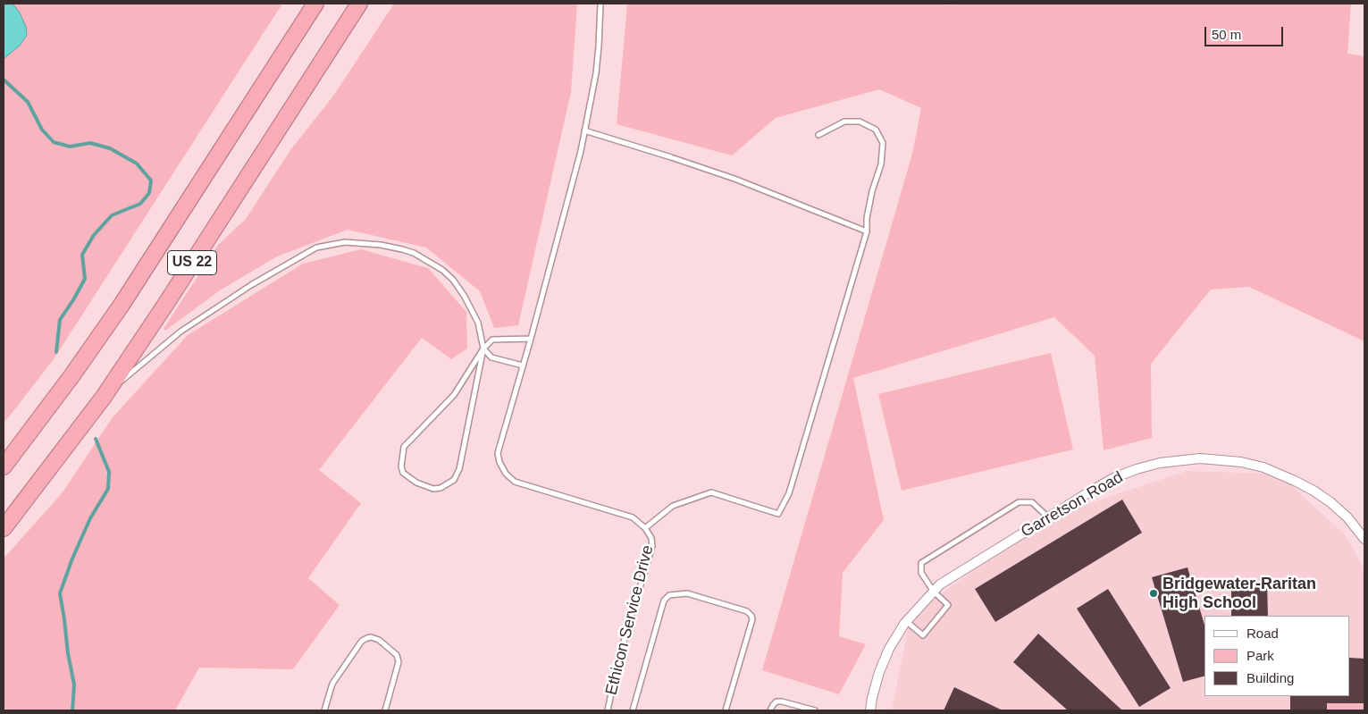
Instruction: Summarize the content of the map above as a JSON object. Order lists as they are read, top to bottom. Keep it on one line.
{"streets":{"highway":["US 22"],"street":["Garretson Road"],"lane":["Ethicon Service Drive"]},"places":["Bridgewater-Raritan High School"],"legend":["Road","Park","Building"],"scale_bar":"50 m"}
